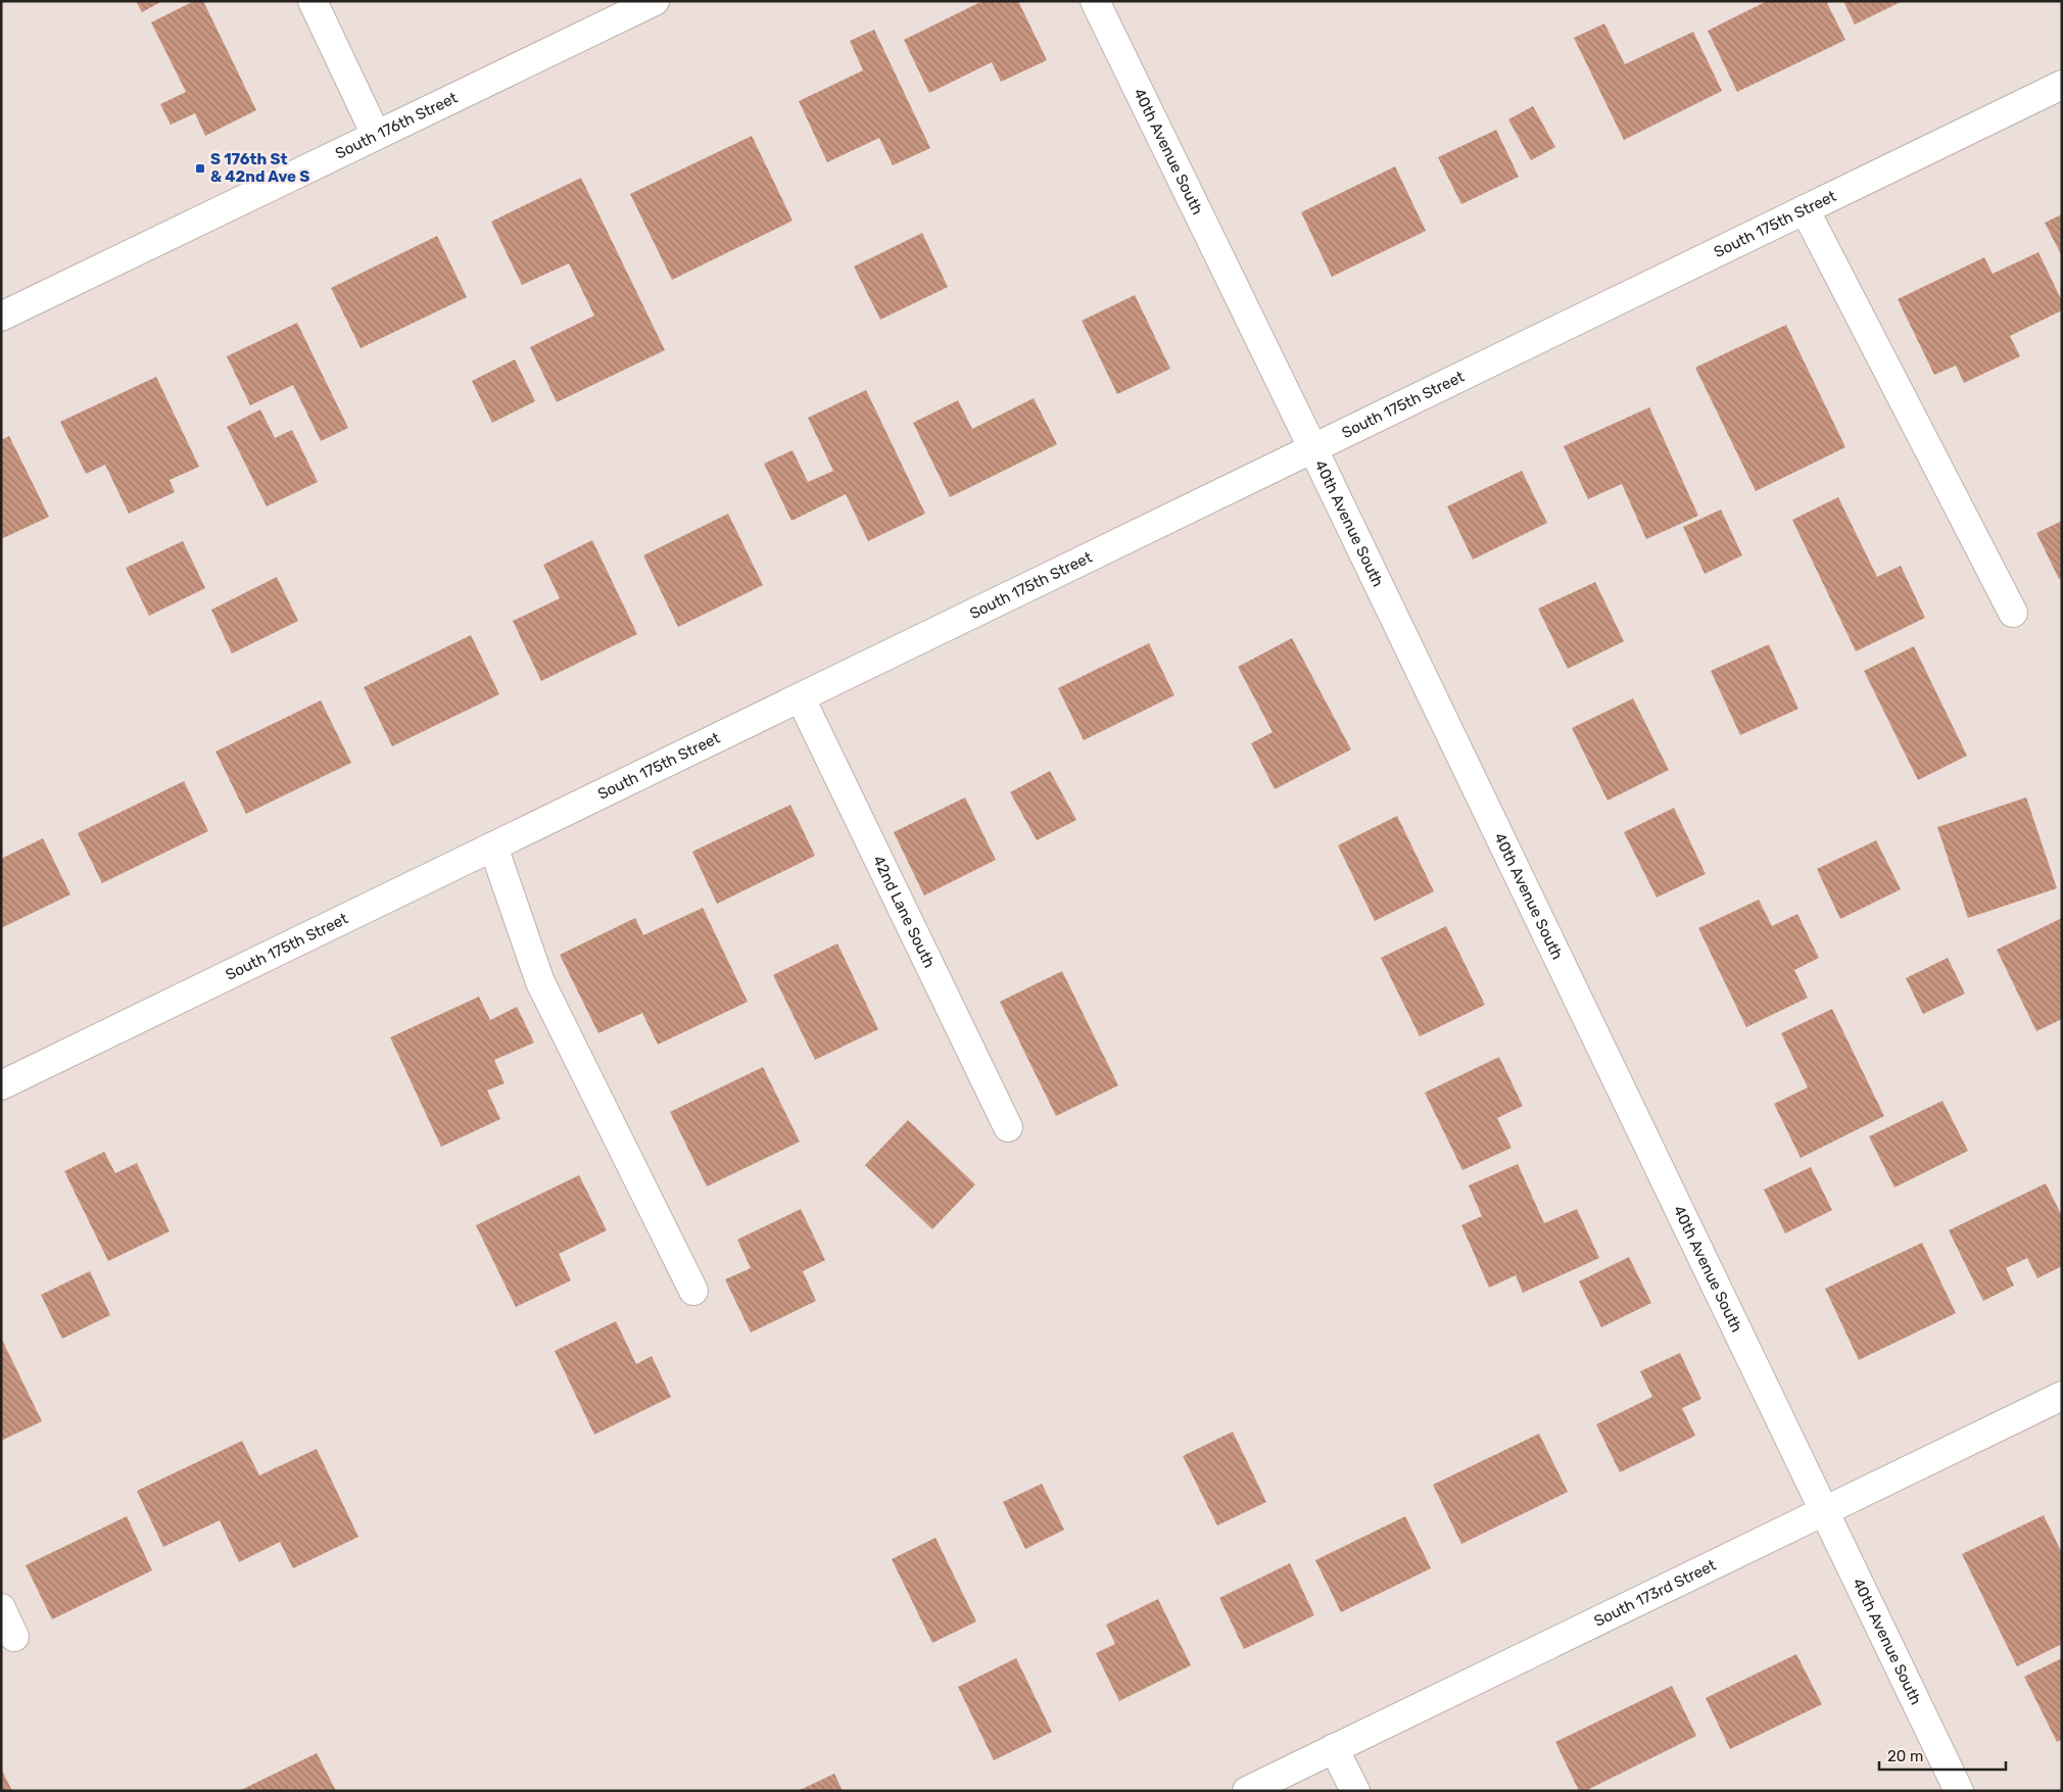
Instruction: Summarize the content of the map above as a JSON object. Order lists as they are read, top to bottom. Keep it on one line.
{"streets":{"street":["South 176th Street","40th Avenue South","South 175th Street","42nd Lane South","South 173rd Street"]},"crossings":[["40th Avenue South","South 175th Street"],["40th Avenue South","South 173rd Street"],["South 175th Street","42nd Lane South"]],"places":{"transit":["S 176th St & 42nd Ave S"]},"scale_bar":"20 m"}
